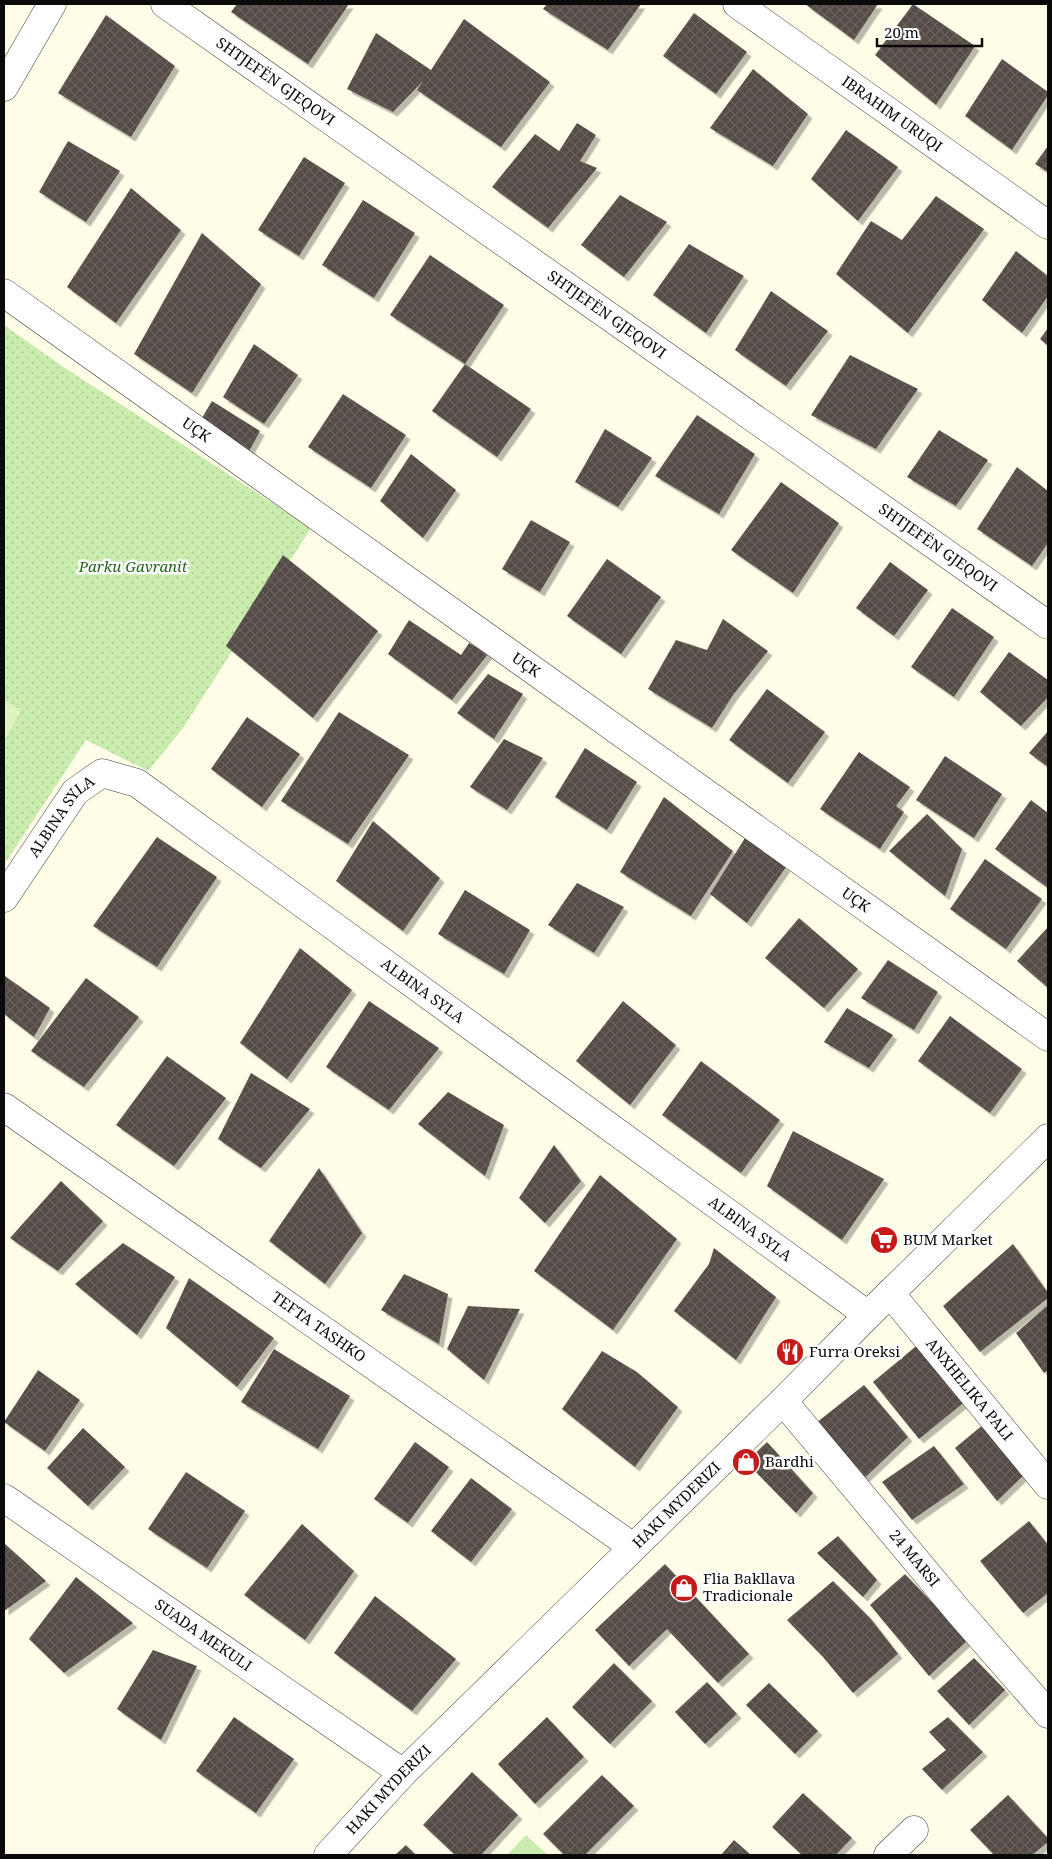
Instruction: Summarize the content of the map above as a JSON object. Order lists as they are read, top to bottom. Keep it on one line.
{"streets":{"street":["SHTJEFËN GJEQOVI","IBRAHIM URUQI","UÇK","ALBINA SYLA","TEFTA TASHKO","ANXHELIKA PALI","HAKI MYDERIZI","24 MARSI","SUADA MEKULI"]},"crossings":[["ALBINA SYLA","HAKI MYDERIZI"],["TEFTA TASHKO","HAKI MYDERIZI"],["ANXHELIKA PALI","HAKI MYDERIZI"],["HAKI MYDERIZI","24 MARSI"],["HAKI MYDERIZI","SUADA MEKULI"]],"parks":["Parku Gavranit"],"places":{"supermarket":["BUM Market"],"restaurant":["Furra Oreksi"],"shop":["Bardhi","Flia Bakllava Tradicionale"]},"scale_bar":"20 m"}
